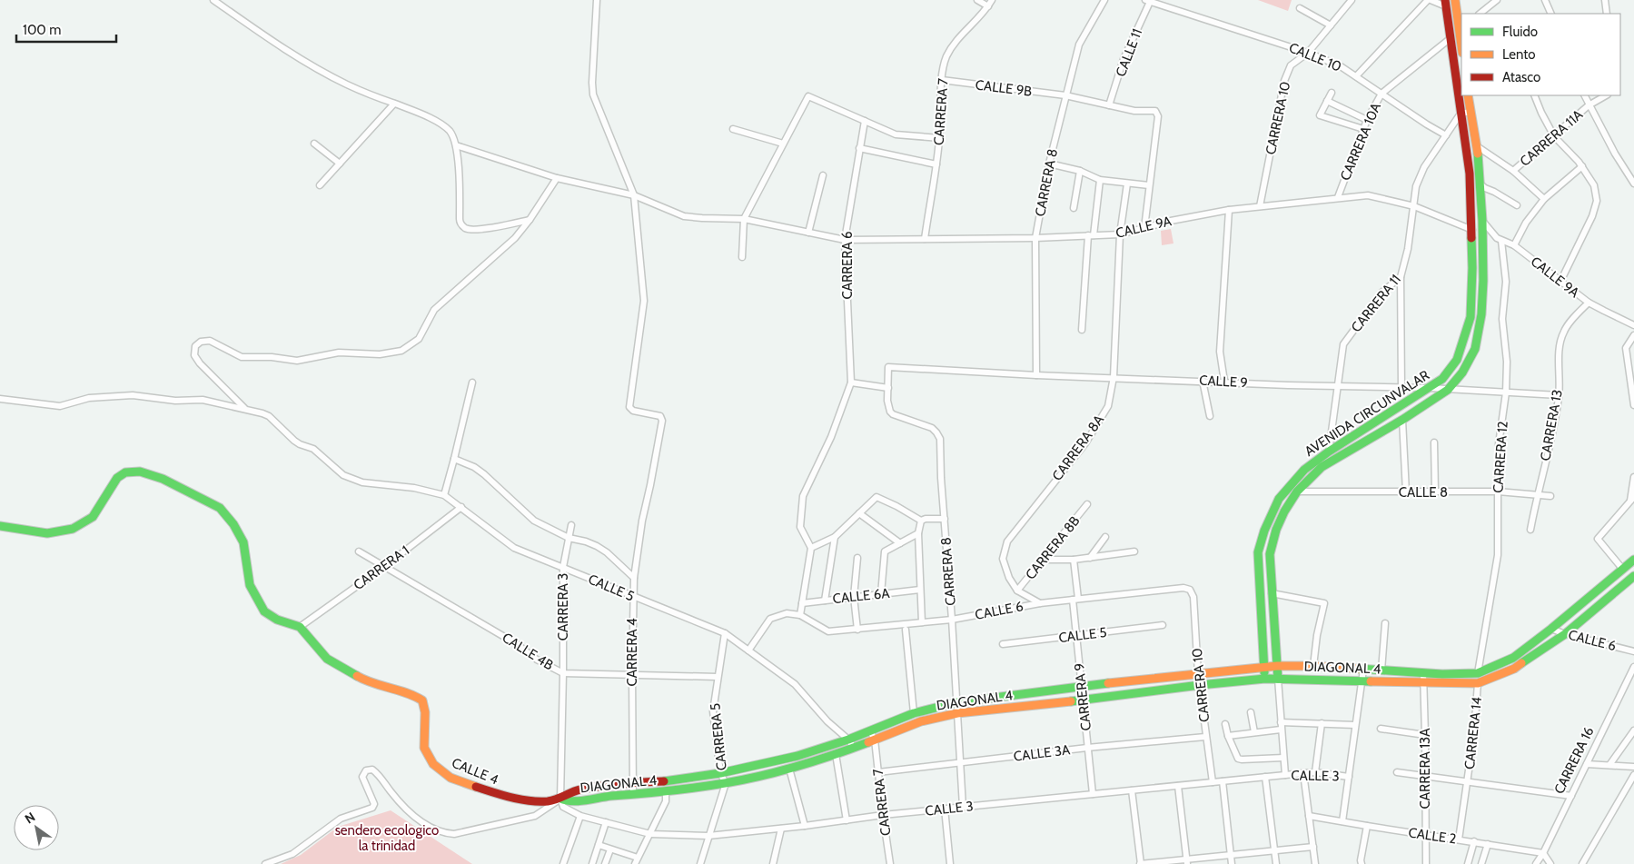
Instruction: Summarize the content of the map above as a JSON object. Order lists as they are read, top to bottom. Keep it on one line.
{"streets":{"main road":["AVENIDA CIRCUNVALAR","DIAGONAL 4","CALLE 4"],"street":["CALLE 11","CALLE 10","CALLE 9B","CARRERA 7","CARRERA 10","CARRERA 11A","CARRERA 10A","CARRERA 8","CALLE 9A","CARRERA 6","CARRERA 11","CALLE 9","CARRERA 13","CARRERA 8A","CARRERA 12","CALLE 8","CARRERA 8B","CARRERA 1","CALLE 5","CALLE 6A","CARRERA 3","CALLE 6","CALLE 4B","CARRERA 4","CARRERA 9","CARRERA 14","CARRERA 5","CALLE 3A","CARRERA 16","CARRERA 13A","CALLE 3","CALLE 2"]},"crossings":[["CALLE 11","CALLE 10"],["CALLE 11","CALLE 9B"],["CALLE 10","CARRERA 10"],["CALLE 10","CARRERA 10A"],["CALLE 10","CARRERA 11"],["CALLE 9B","CARRERA 7"],["CALLE 9B","CARRERA 8"],["CARRERA 7","CALLE 9A"],["CARRERA 7","DIAGONAL 4"],["CARRERA 7","CALLE 3A"],["CARRERA 7","CALLE 3"],["CARRERA 10","CALLE 9A"],["CARRERA 10","CALLE 6"],["CARRERA 10","DIAGONAL 4"],["CARRERA 10","CALLE 3A"],["CARRERA 10","CALLE 3"],["CARRERA 10A","CALLE 9A"],["CARRERA 10A","AVENIDA CIRCUNVALAR"],["CARRERA 8","CALLE 9A"],["CARRERA 8","CALLE 9"],["CARRERA 8","CALLE 6"],["CARRERA 8","DIAGONAL 4"],["CARRERA 8","CALLE 3A"],["CARRERA 8","CALLE 3"],["CALLE 9A","CARRERA 6"],["CALLE 9A","CARRERA 11"],["CALLE 9A","AVENIDA CIRCUNVALAR"],["CALLE 9A","CARRERA 13"],["CALLE 9A","CARRERA 8A"],["CALLE 9A","CARRERA 12"],["CALLE 9A","CARRERA 4"],["CARRERA 11","CALLE 9"],["CARRERA 11","AVENIDA CIRCUNVALAR"],["CALLE 9","AVENIDA CIRCUNVALAR"],["CALLE 9","CARRERA 13"],["CALLE 9","CARRERA 8A"],["CALLE 9","CARRERA 12"],["AVENIDA CIRCUNVALAR","CALLE 8"],["AVENIDA CIRCUNVALAR","DIAGONAL 4"],["CARRERA 13","CALLE 8"],["CARRERA 8A","CARRERA 8B"],["CARRERA 12","CALLE 8"],["CARRERA 12","DIAGONAL 4"],["CARRERA 1","CALLE 5"],["CARRERA 1","CALLE 4B"],["CARRERA 1","CALLE 4"],["CALLE 5","CARRERA 3"],["CALLE 5","CALLE 6"],["CALLE 5","CARRERA 4"],["CALLE 5","DIAGONAL 4"],["CALLE 5","CARRERA 9"],["CALLE 5","CARRERA 5"],["CARRERA 3","CALLE 4B"],["CARRERA 3","DIAGONAL 4"],["CARRERA 3","CALLE 4"],["CARRERA 3","CALLE 3"],["CALLE 6","DIAGONAL 4"],["CALLE 6","CARRERA 9"],["CALLE 4B","CARRERA 4"],["CALLE 4B","CARRERA 5"],["CARRERA 4","DIAGONAL 4"],["DIAGONAL 4","CARRERA 9"],["DIAGONAL 4","CARRERA 14"],["DIAGONAL 4","CARRERA 5"],["DIAGONAL 4","CARRERA 13A"],["DIAGONAL 4","CALLE 4"],["DIAGONAL 4","CALLE 3"],["CARRERA 9","CALLE 3A"],["CARRERA 9","CALLE 3"],["CARRERA 14","CALLE 2"],["CARRERA 5","CALLE 3"],["CARRERA 16","CALLE 2"],["CARRERA 13A","CALLE 2"],["CALLE 4","CALLE 3"]],"parks":["sendero ecologico la trinidad"],"legend":["Fluido","Lento","Atasco"],"scale_bar":"100 m","north":"top left"}
